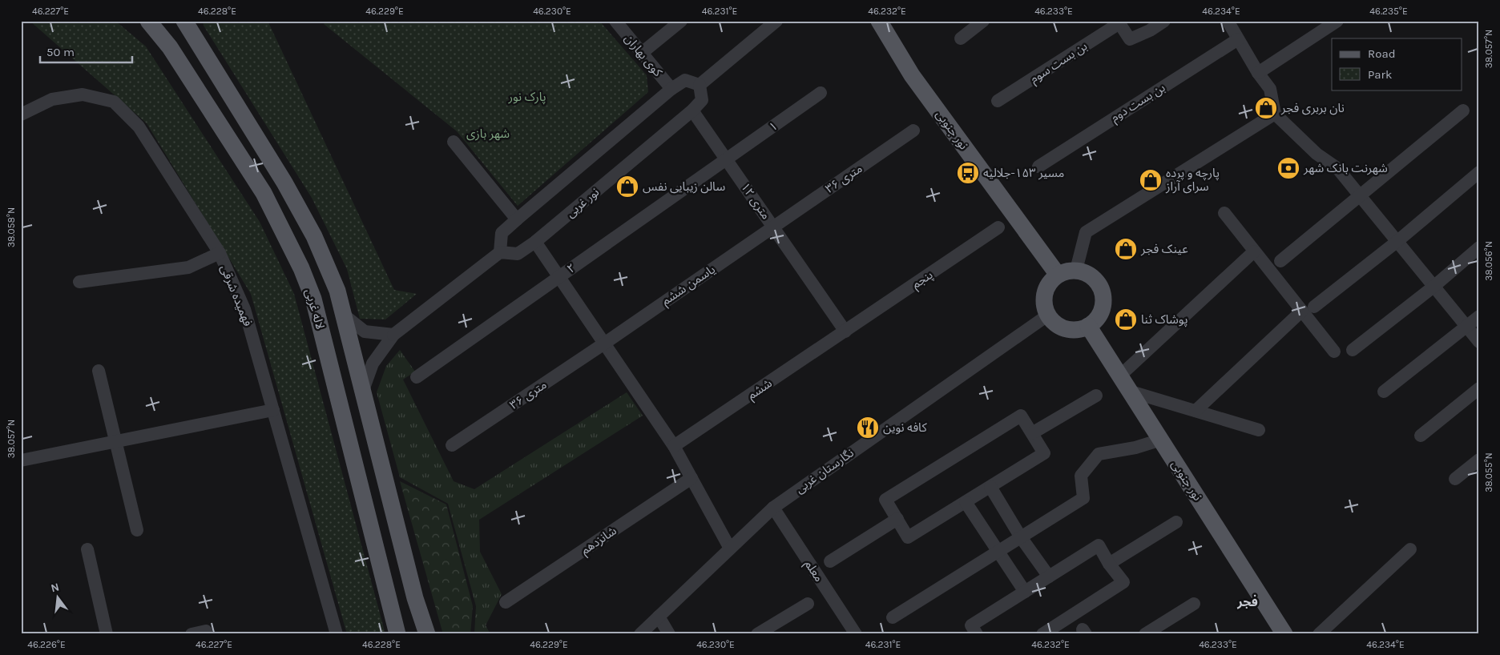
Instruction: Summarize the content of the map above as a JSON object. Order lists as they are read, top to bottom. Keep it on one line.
{"streets":{"main road":["نور جنوبی","لاله غربی"],"street":["کوی بهاران","بن بست سوم","بن بست دوم","۱","۳۶ متری","۱۲ متری","نور غربی","۲","پنجم","یاسمن ششم","فهمیده شرقی","ششم","نگارستان غربی","شانزدهم","معلم"]},"crossings":[["۱","۱۲ متری"],["۱","۲"],["نور جنوبی","نگارستان غربی"],["۳۶ متری","۱۲ متری"],["۳۶ متری","یاسمن ششم"],["۱۲ متری","نور غربی"],["۱۲ متری","۲"],["۱۲ متری","پنجم"],["۱۲ متری","یاسمن ششم"],["۱۲ متری","ششم"],["پنجم","ششم"],["نگارستان غربی","معلم"]],"districts":["فجر"],"parks":["پارک نور","شهر بازی"],"places":{"shop":["نان بربری فجر","پارچه و پرده سرای آراز","سالن زیبایی نفس","عینک فجر","پوشاک ثنا"],"bank":["شهرنت بانک شهر"],"bus stop":["مسیر ۱۵۳-جلالیه"],"restaurant":["کافه نوین"]},"legend":["Road","Park"],"scale_bar":"50 m","north":"top","coordinates":["46.227°E","46.228°E","46.229°E","46.230°E","46.231°E","46.232°E","46.233°E","46.234°E","46.235°E","38.057°N","38.058°N","38.056°N","38.055°N","46.226°E"]}
